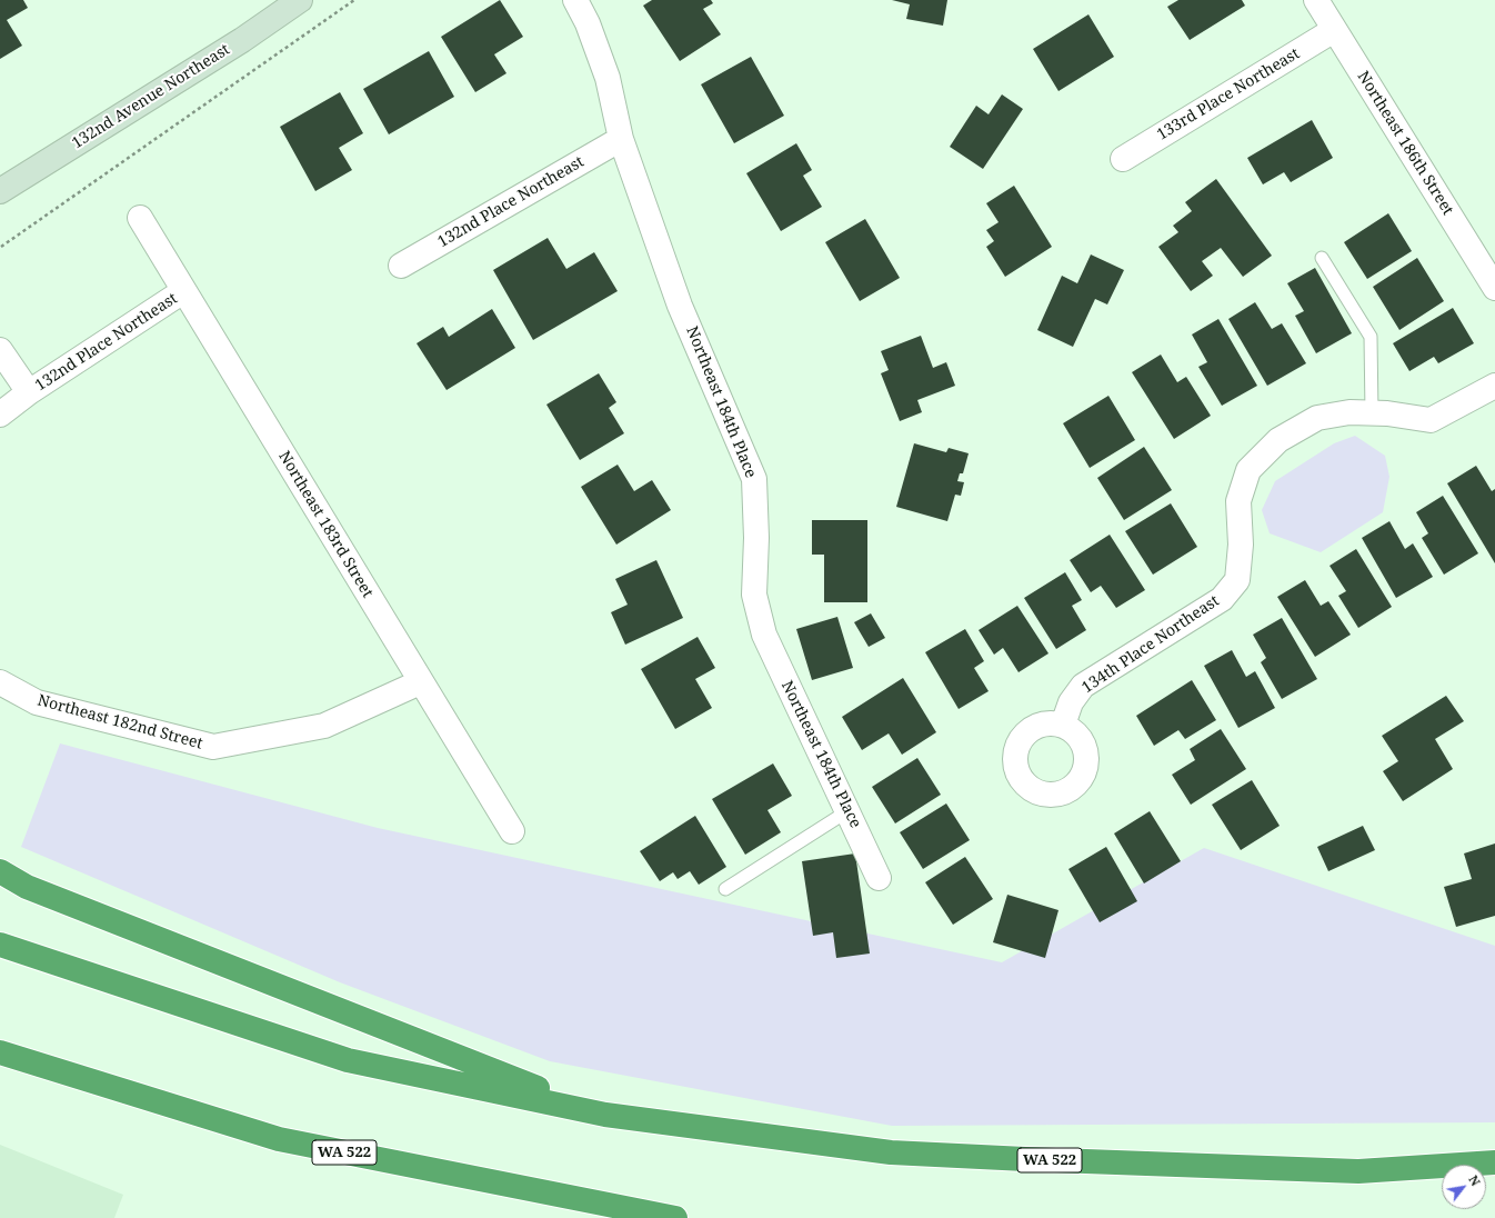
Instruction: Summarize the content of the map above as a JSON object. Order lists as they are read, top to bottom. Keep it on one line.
{"streets":{"highway":["WA 522"],"street":["133rd Place Northeast","132nd Avenue Northeast","Northeast 186th Street","132nd Place Northeast","Northeast 184th Place","Northeast 183rd Street","134th Place Northeast","Northeast 182nd Street"]},"crossings":[["133rd Place Northeast","Northeast 186th Street"],["132nd Place Northeast","Northeast 184th Place"],["132nd Place Northeast","Northeast 183rd Street"],["Northeast 183rd Street","Northeast 182nd Street"]],"north":"top right"}
